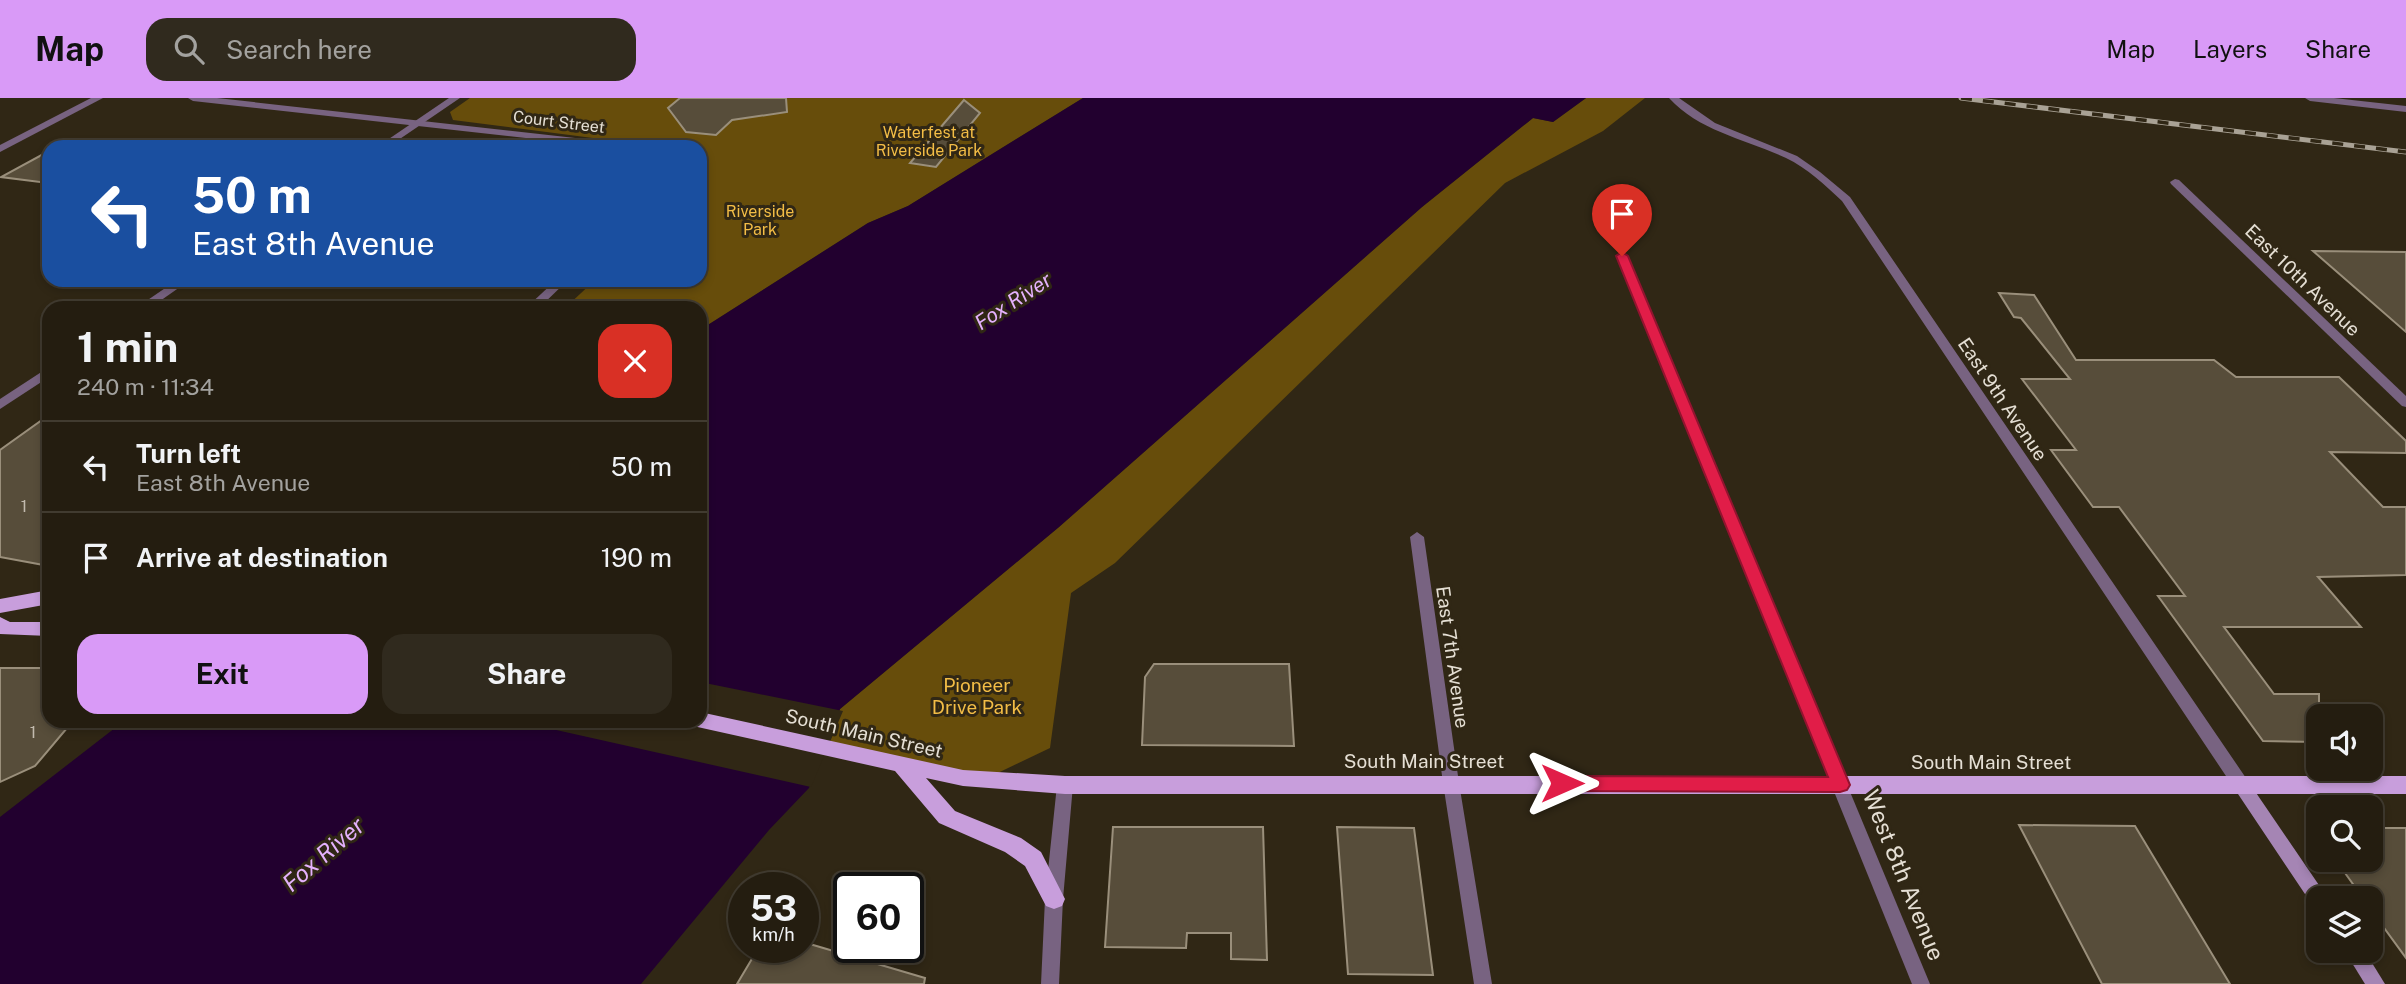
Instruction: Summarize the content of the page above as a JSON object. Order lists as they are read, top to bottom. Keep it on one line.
{"streets":{"main road":["South Main Street"],"street":["Court Street","East 10th Avenue","East 9th Avenue","East 7th Avenue","West 8th Avenue"]},"crossings":[["East 9th Avenue","South Main Street"],["East 7th Avenue","South Main Street"],["South Main Street","West 8th Avenue"]],"water":["Fox River"],"parks":["Waterfest at Riverside Park","Riverside Park","Pioneer Drive Park"],"house_numbers":["1","1"],"page":{"header":"Map","search":"Search here","nav":["Map","Layers","Share"],"turn":["50 m","East 8th Avenue"],"heading":["1 min","240 m · 11:34"],"list":[{"name":"Turn left","note":"East 8th Avenue","value":"50 m"},{"name":"Arrive at destination","value":"190 m"}],"buttons":["Exit","Share"],"speed":"53 km/h","limit":"60"}}
